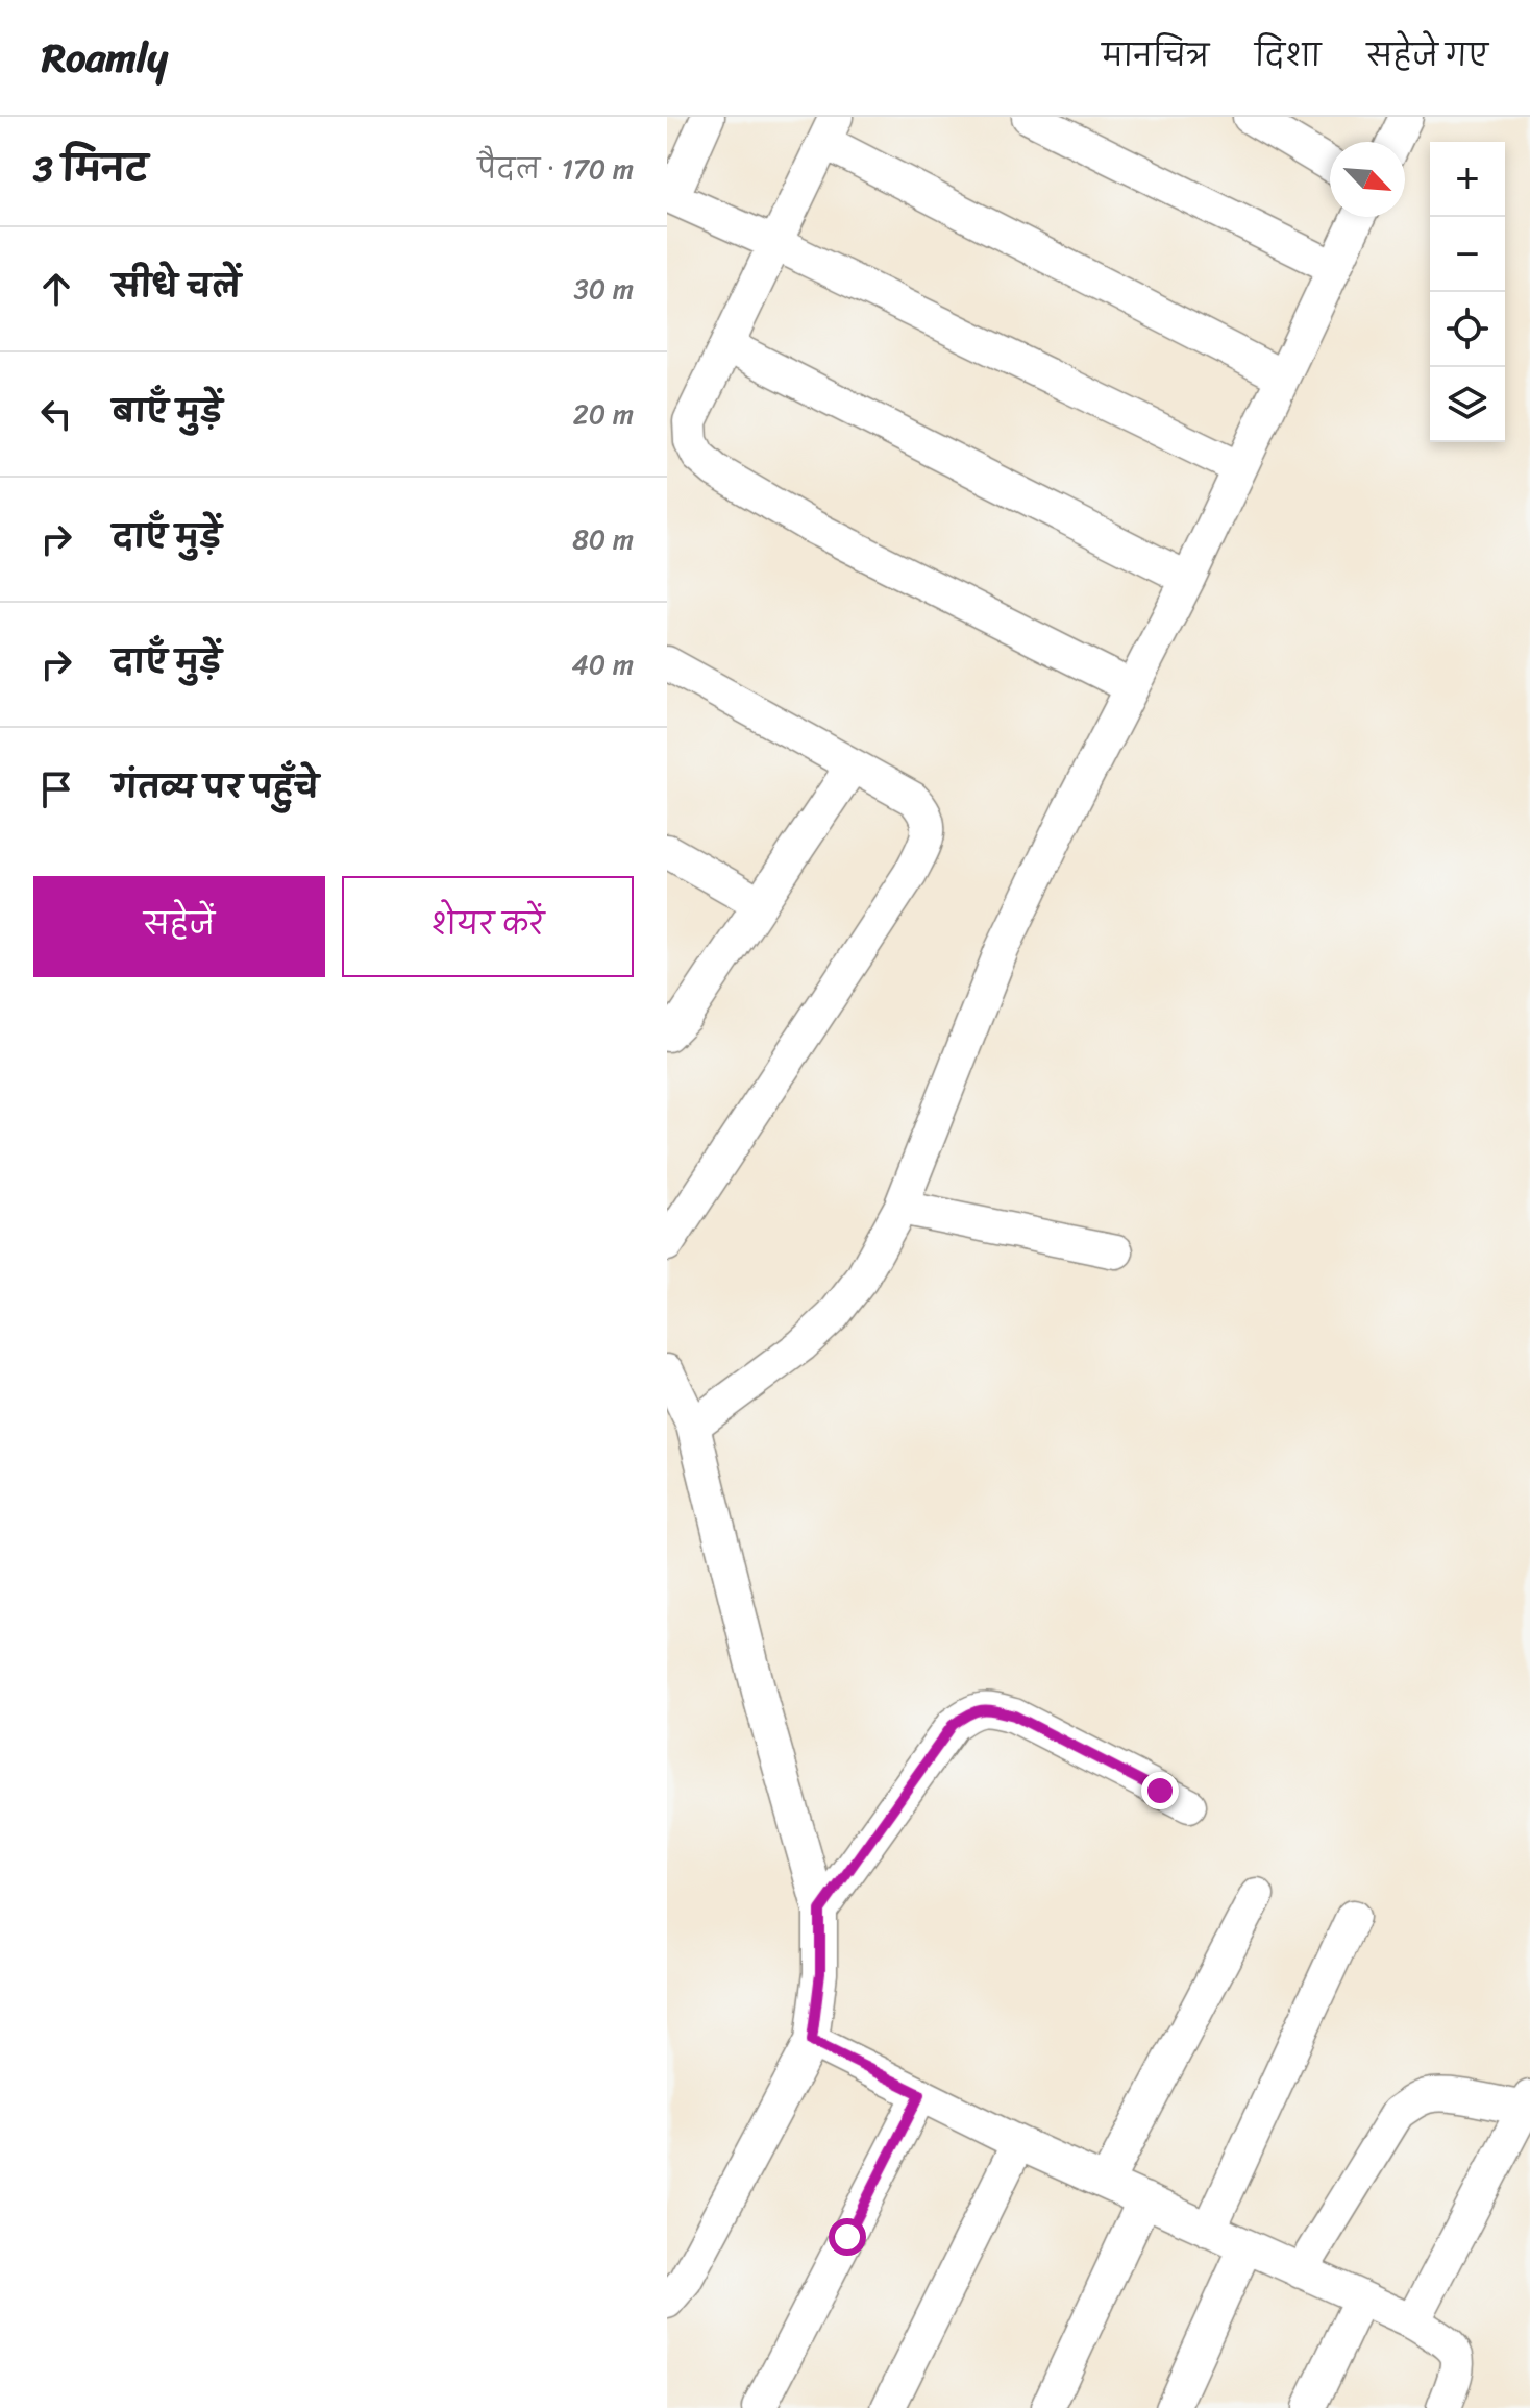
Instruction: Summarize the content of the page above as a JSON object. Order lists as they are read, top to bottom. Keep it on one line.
{"north":"bottom right","page":{"header":"Roamly","nav":["मानचित्र","दिशा","सहेजे गए"],"heading":["3 मिनट","पैदल · 170 m"],"map_buttons":["+","−"],"list":[["सीधे चलें","30 m"],["बाएँ मुड़ें","20 m"],["दाएँ मुड़ें","80 m"],["दाएँ मुड़ें","40 m"],"गंतव्य पर पहुँचे"],"buttons":["सहेजें","शेयर करें"]}}
